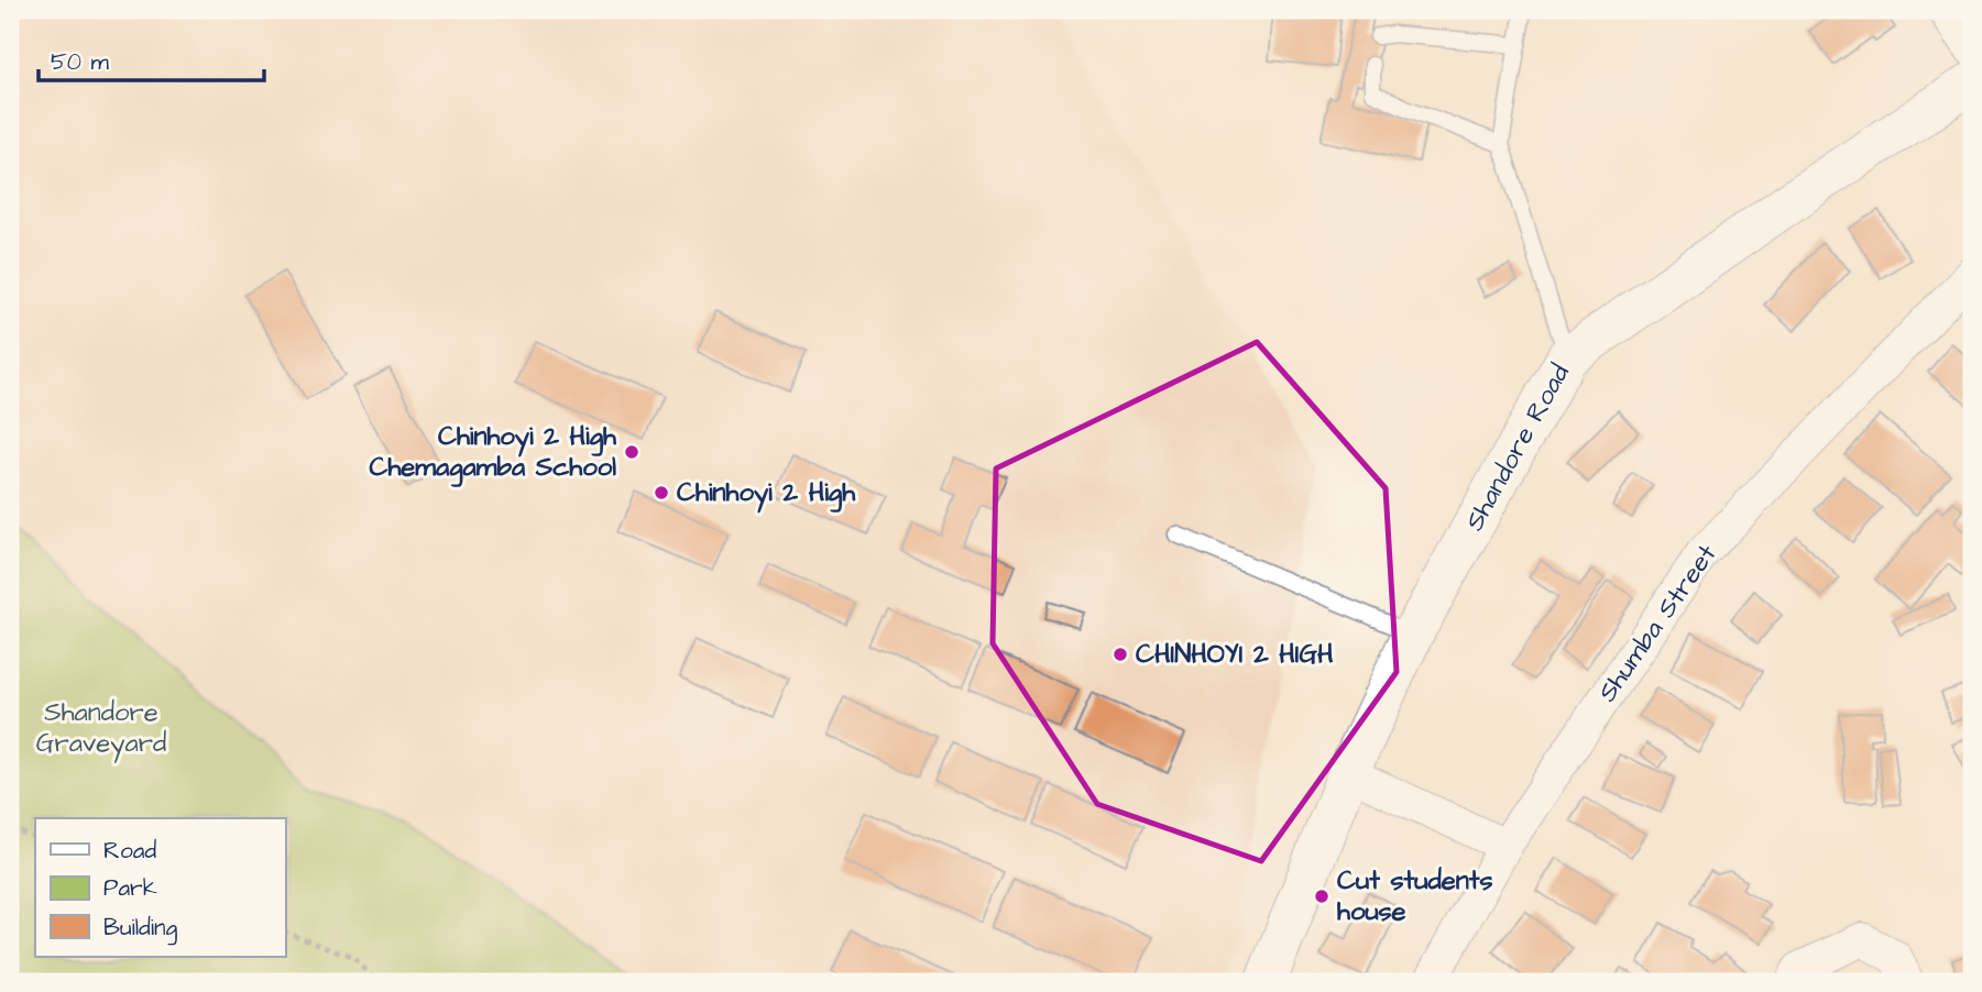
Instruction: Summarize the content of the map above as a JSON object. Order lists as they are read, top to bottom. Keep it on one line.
{"streets":{"street":["Shandore Road","Shumba Street"]},"parks":["Shandore Graveyard"],"places":["Chinhoyi 2 High Chemagamba School","Chinhoyi 2 High","CHINHOYI 2 HIGH","Cut students house"],"legend":["Road","Park","Building"],"scale_bar":"50 m"}
